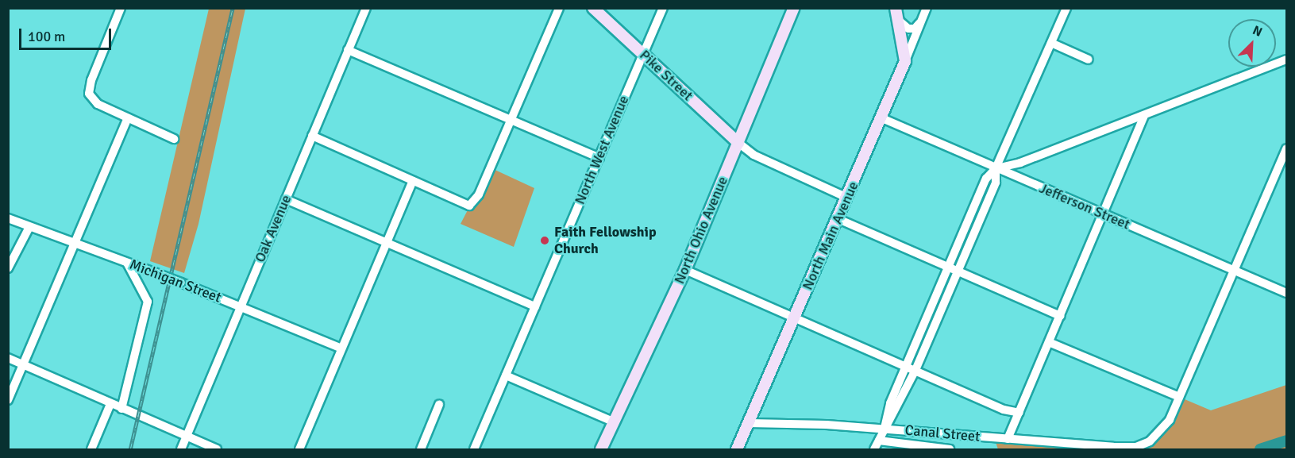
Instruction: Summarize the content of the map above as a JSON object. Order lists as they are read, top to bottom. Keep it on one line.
{"streets":{"main road":["Pike Street","North Ohio Avenue","North Main Avenue"],"street":["North West Avenue","Jefferson Street","Oak Avenue","Michigan Street","Canal Street"]},"crossings":[["Pike Street","North West Avenue"],["Pike Street","North Ohio Avenue"],["Jefferson Street","North Main Avenue"],["Oak Avenue","Michigan Street"],["North Main Avenue","Canal Street"]],"places":["Faith Fellowship Church"],"scale_bar":"100 m","north":"top right"}
